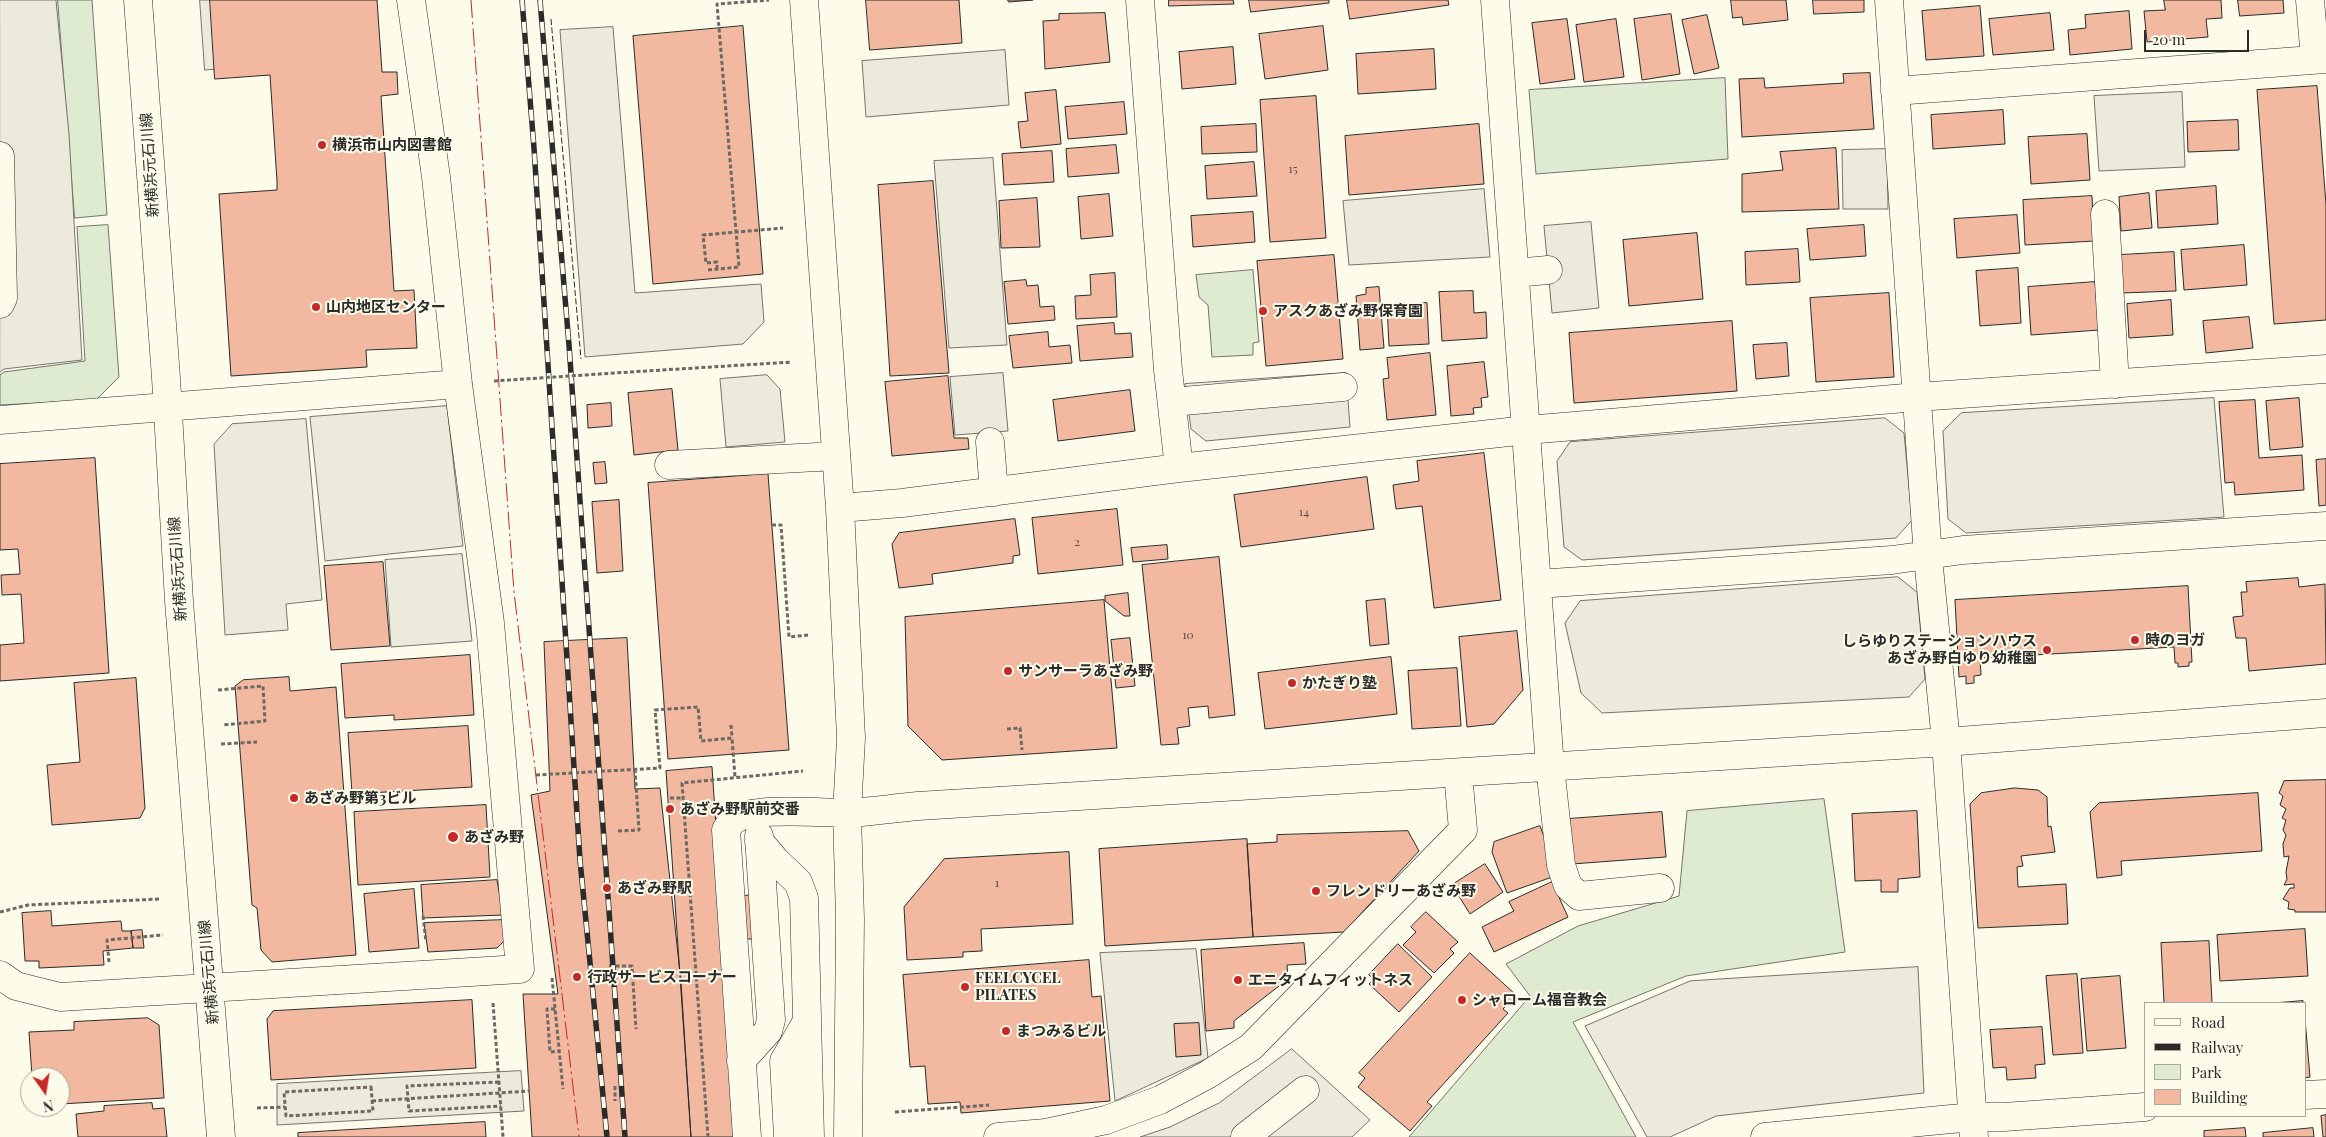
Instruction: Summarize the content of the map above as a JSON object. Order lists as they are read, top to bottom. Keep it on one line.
{"streets":{"street":["新横浜元石川線"]},"places":["横浜市山内図書館","山内地区センター","アスクあざみ野保育園","時のヨガ","しらゆりステーションハウス あざみ野白ゆり幼稚園","サンサーラあざみ野","かたぎり塾","あざみ野第3ビル","あざみ野駅前交番","あざみ野","あざみ野駅","フレンドリーあざみ野","行政サービスコーナー","エニタイムフィットネス","FEELCYCEL PILATES","シャローム福音教会","まつみるビル"],"house_numbers":["15","14","2","10","1"],"legend":["Road","Railway","Park","Building"],"scale_bar":"20 m","north":"bottom"}
